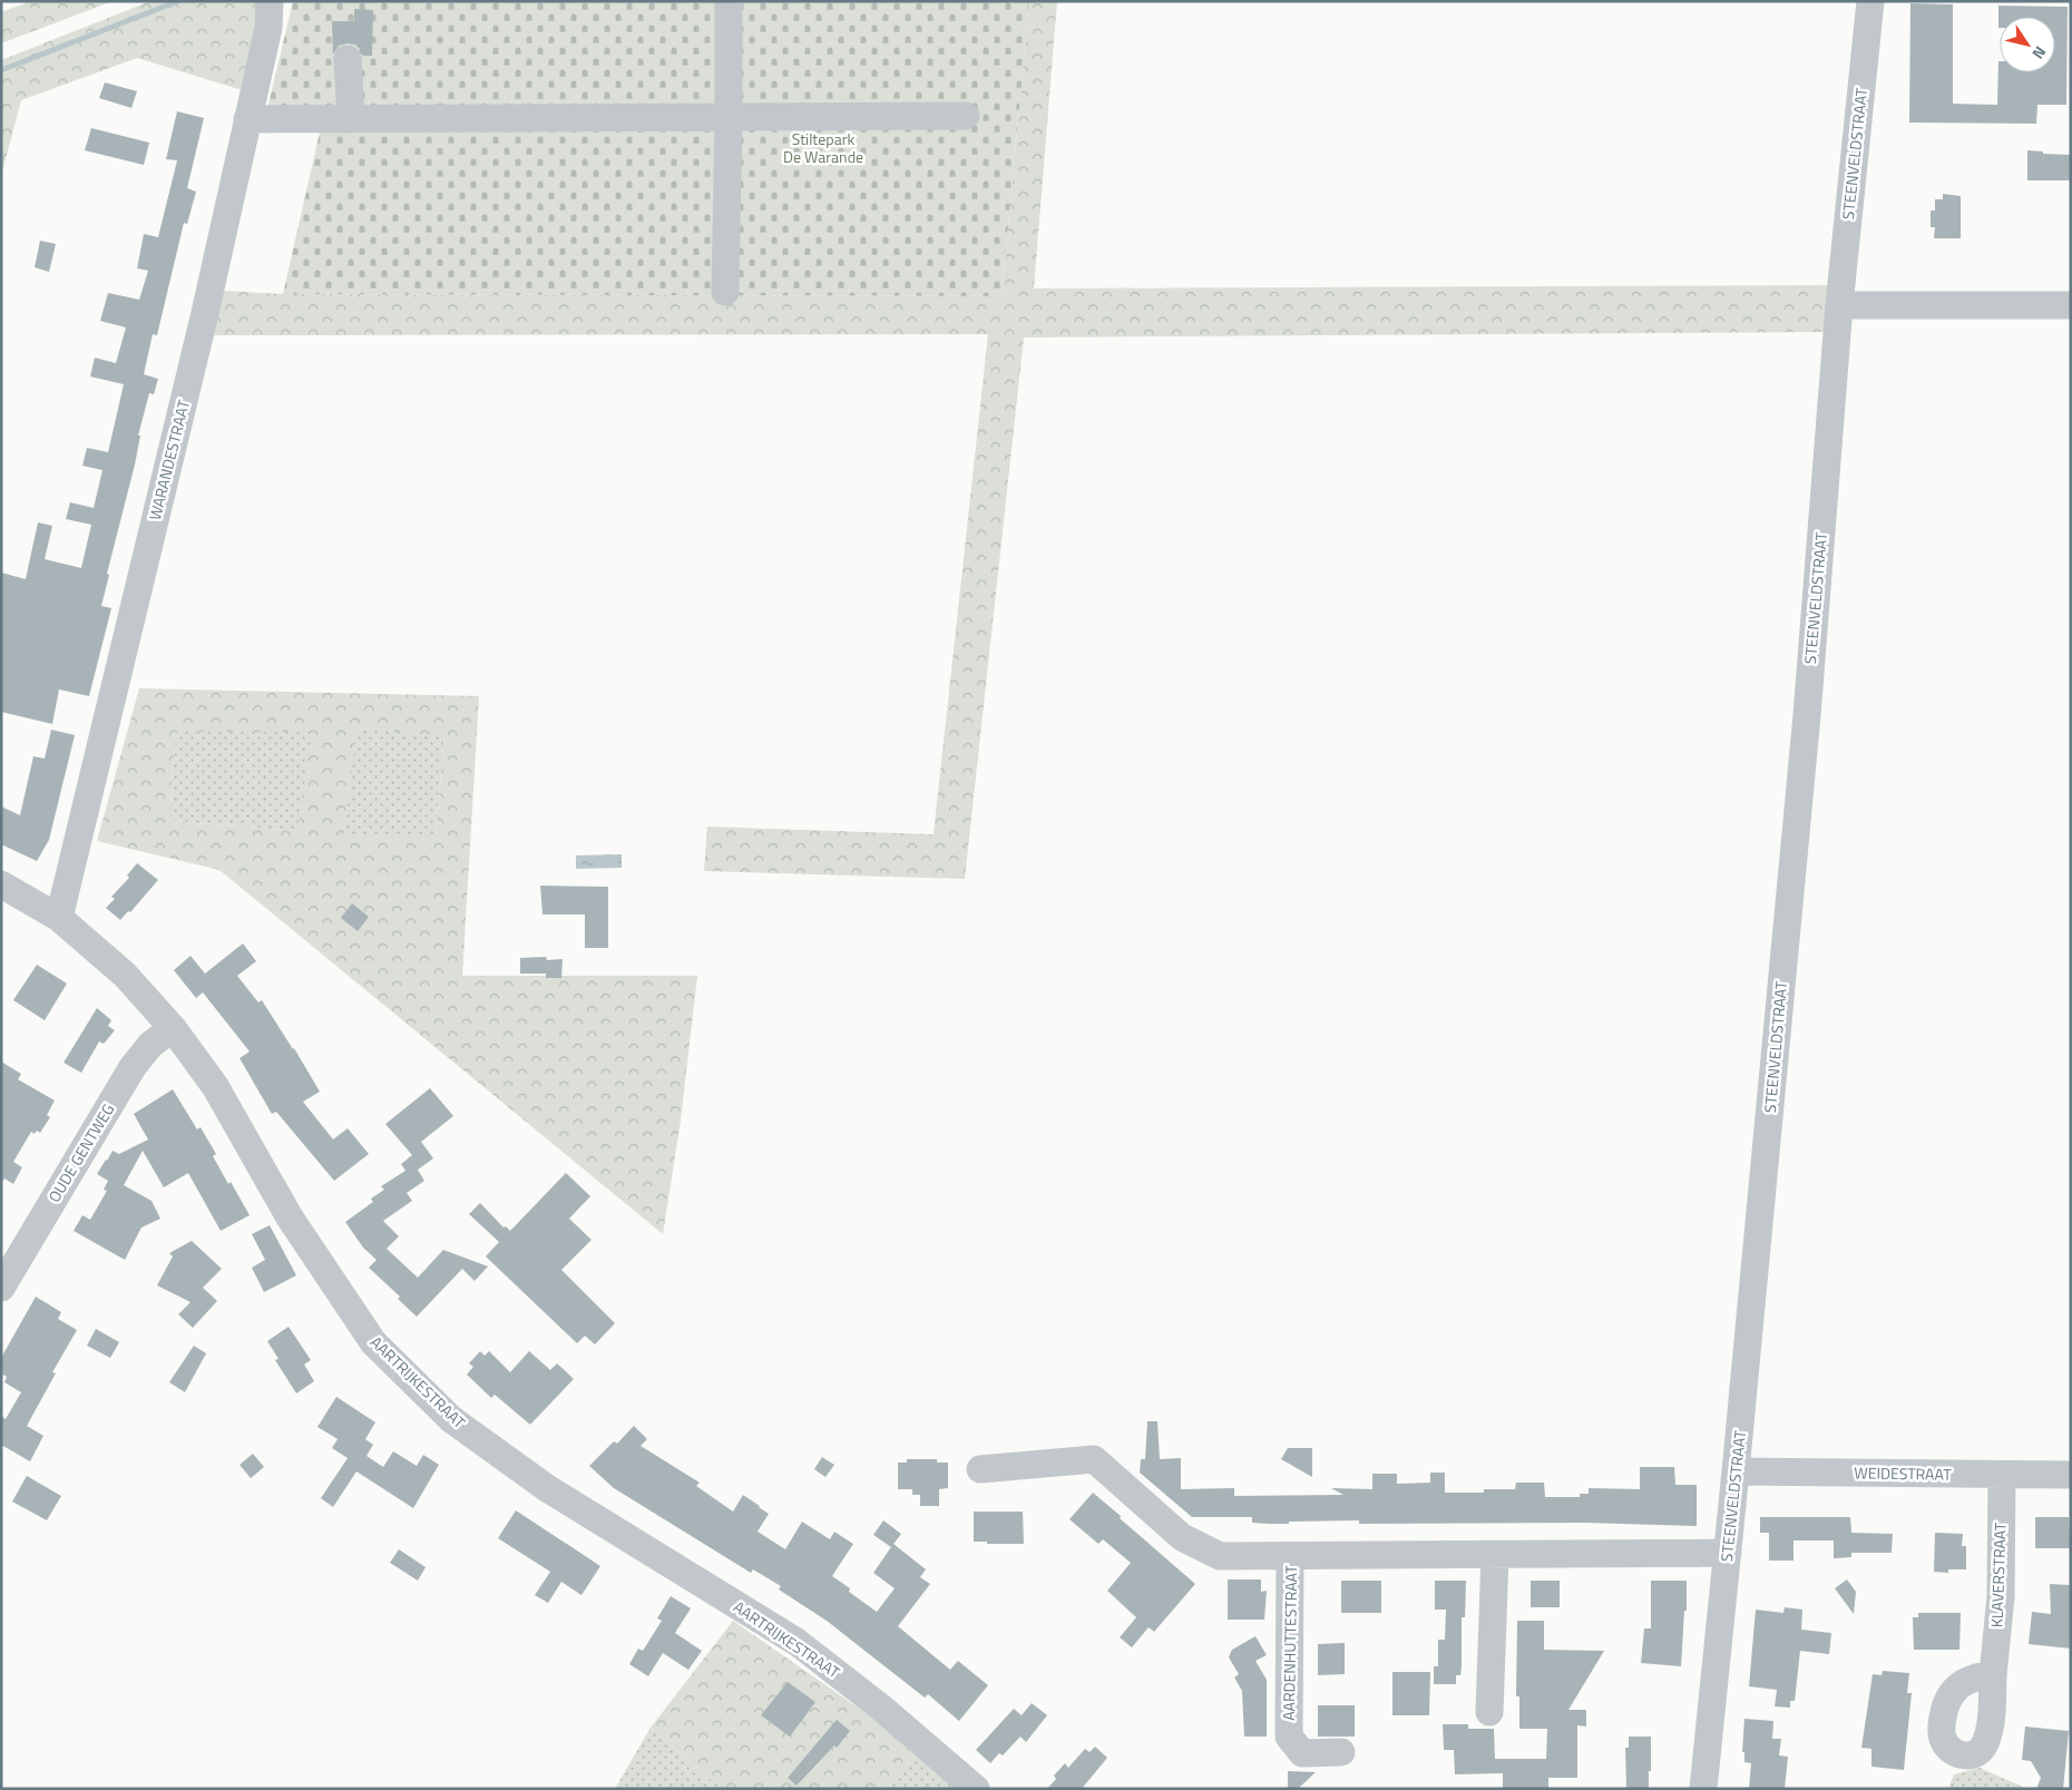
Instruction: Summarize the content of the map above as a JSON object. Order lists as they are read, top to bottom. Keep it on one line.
{"streets":{"street":["STEENVELDSTRAAT","WARANDESTRAAT","OUDE GENTWEG","AARTRIJKESTRAAT","WEIDESTRAAT","KLAVERSTRAAT","AARDENHUTTESTRAAT"]},"crossings":[["STEENVELDSTRAAT","WEIDESTRAAT"],["STEENVELDSTRAAT","AARDENHUTTESTRAAT"],["WARANDESTRAAT","AARTRIJKESTRAAT"],["OUDE GENTWEG","AARTRIJKESTRAAT"],["WEIDESTRAAT","KLAVERSTRAAT"]],"parks":["Stiltepark De Warande"],"north":"bottom right"}
